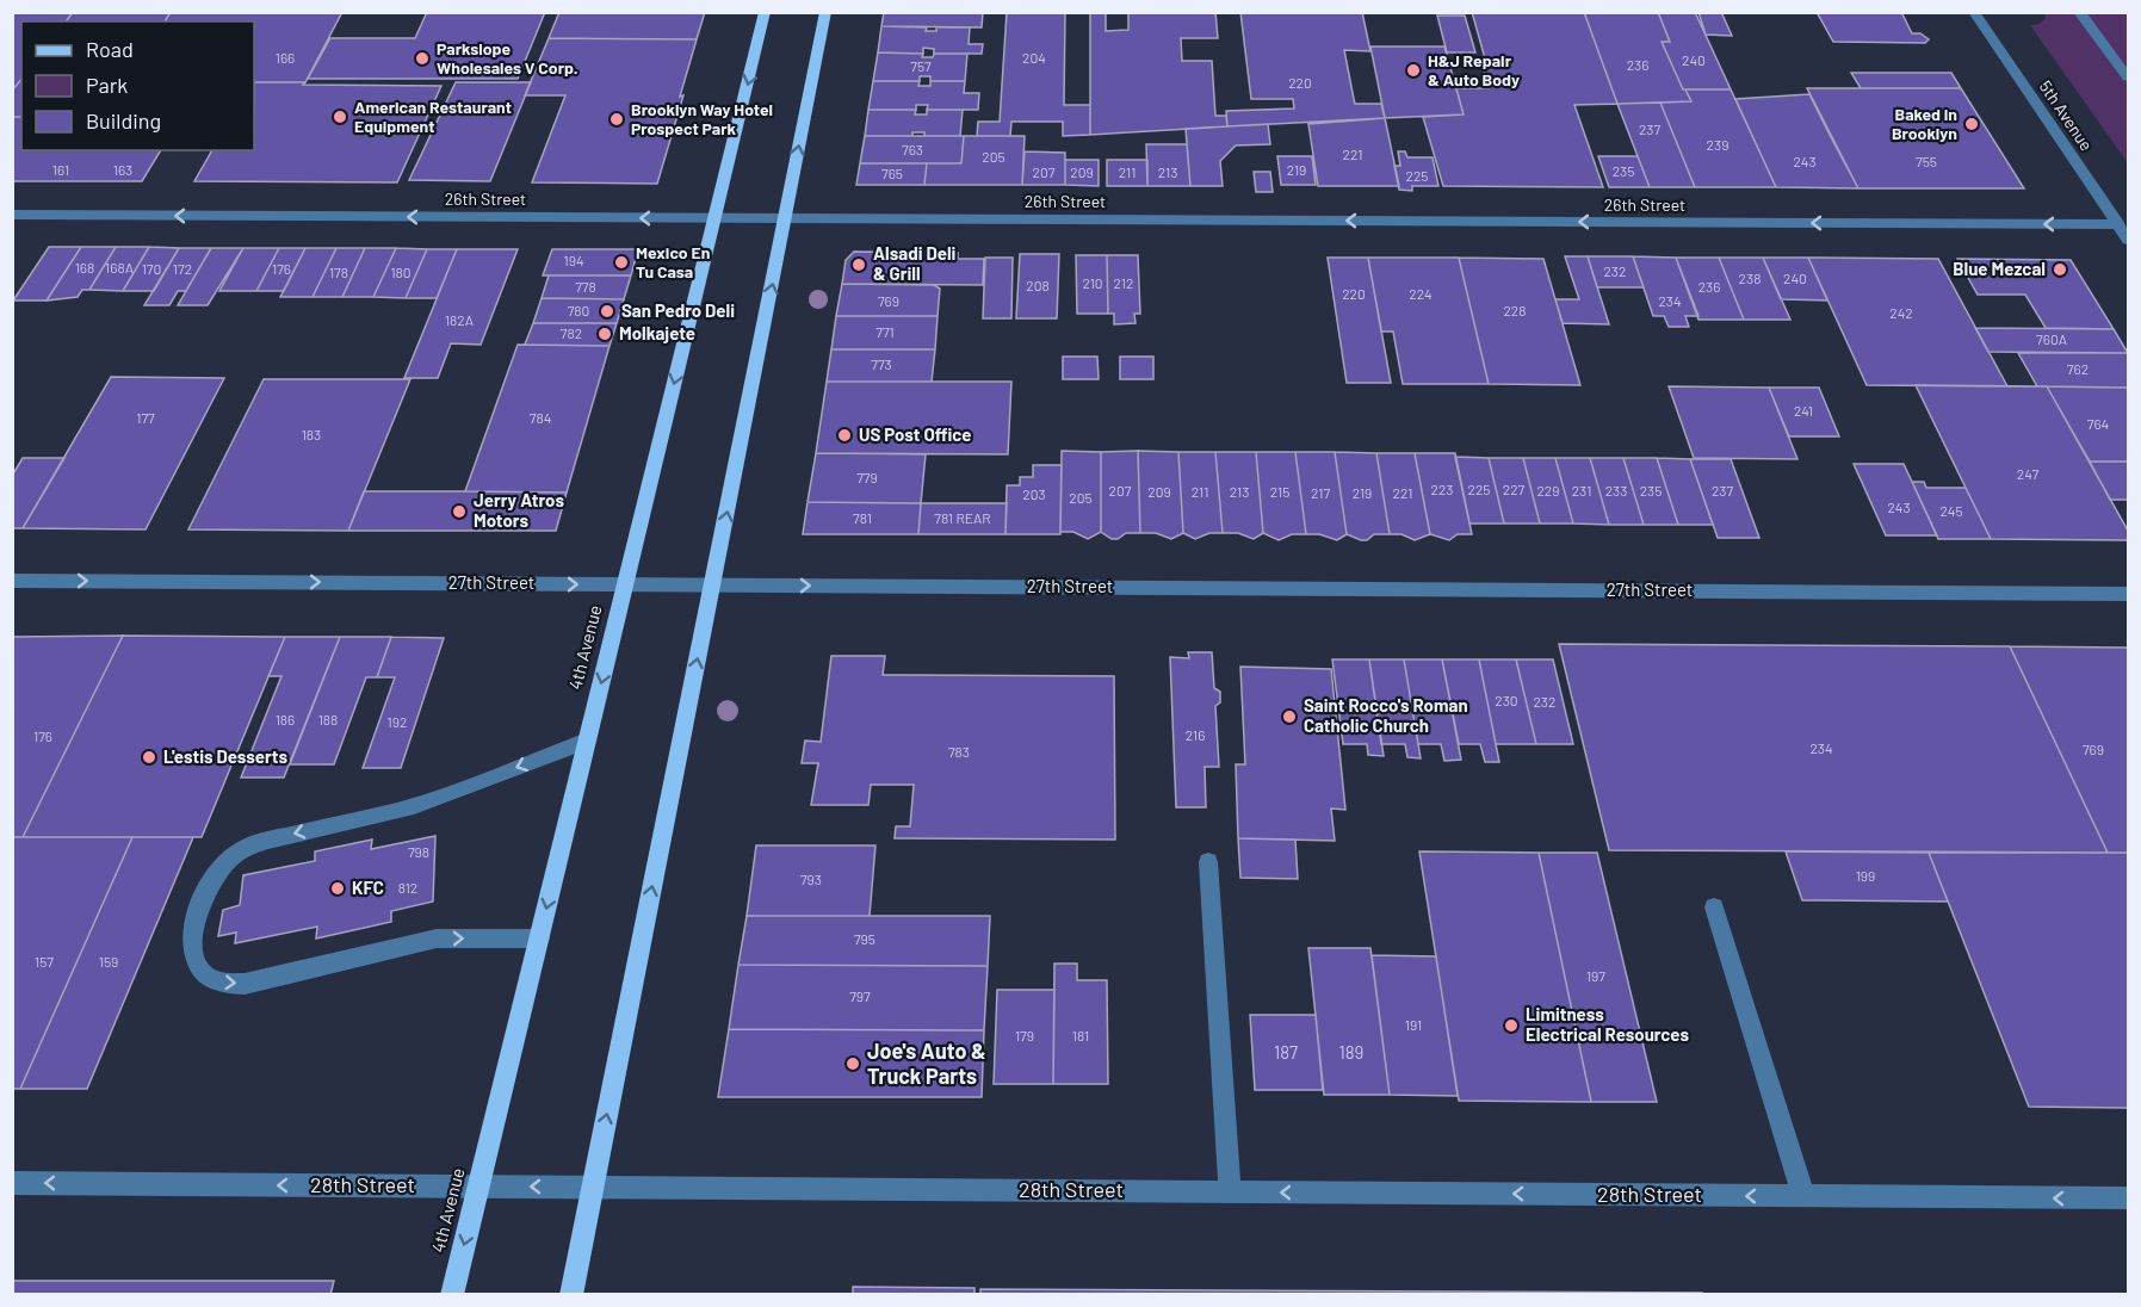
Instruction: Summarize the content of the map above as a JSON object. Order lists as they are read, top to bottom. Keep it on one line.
{"streets":{"main road":["4th Avenue"],"street":["5th Avenue","26th Street","27th Street","28th Street"]},"crossings":[["5th Avenue","26th Street"],["26th Street","4th Avenue"],["27th Street","4th Avenue"],["4th Avenue","28th Street"]],"one_way":["26th Street","27th Street","28th Street"],"places":["Parkslope Wholesales V Corp.","H&J Repair & Auto Body","American Restaurant Equipment","Brooklyn Way Hotel Prospect Park","Baked in Brooklyn","Mexico En Tu Casa","Alsadi Deli & Grill","Blue Mezcal","San Pedro Deli","Molkajete","US Post Office","Jerry Atros Motors","Saint Rocco's Roman Catholic Church","L'estis Desserts","KFC","Limitness Electrical Resources","Joe's Auto & Truck Parts"],"house_numbers":["166","204","240","236","757","220","237","239","763","221","205","243","755","161","163","219","235","207","209","211","213","765","225","194","168","168A","170","172","176","232","178","180","238","240","210","212","208","778","236","220","224","769","234","780","228","242","182A","771","782","760A","773","762","241","177","784","764","183","247","779","223","225","227","207","229","231","233","235","237","209","211","213","215","217","219","221","203","205","243","245","781","781 REAR","230","232","186","188","192","216","176","234","769","783","798","199","793","812","795","157","159","197","797","191","179","181","187","189"],"legend":["Road","Park","Building"]}
